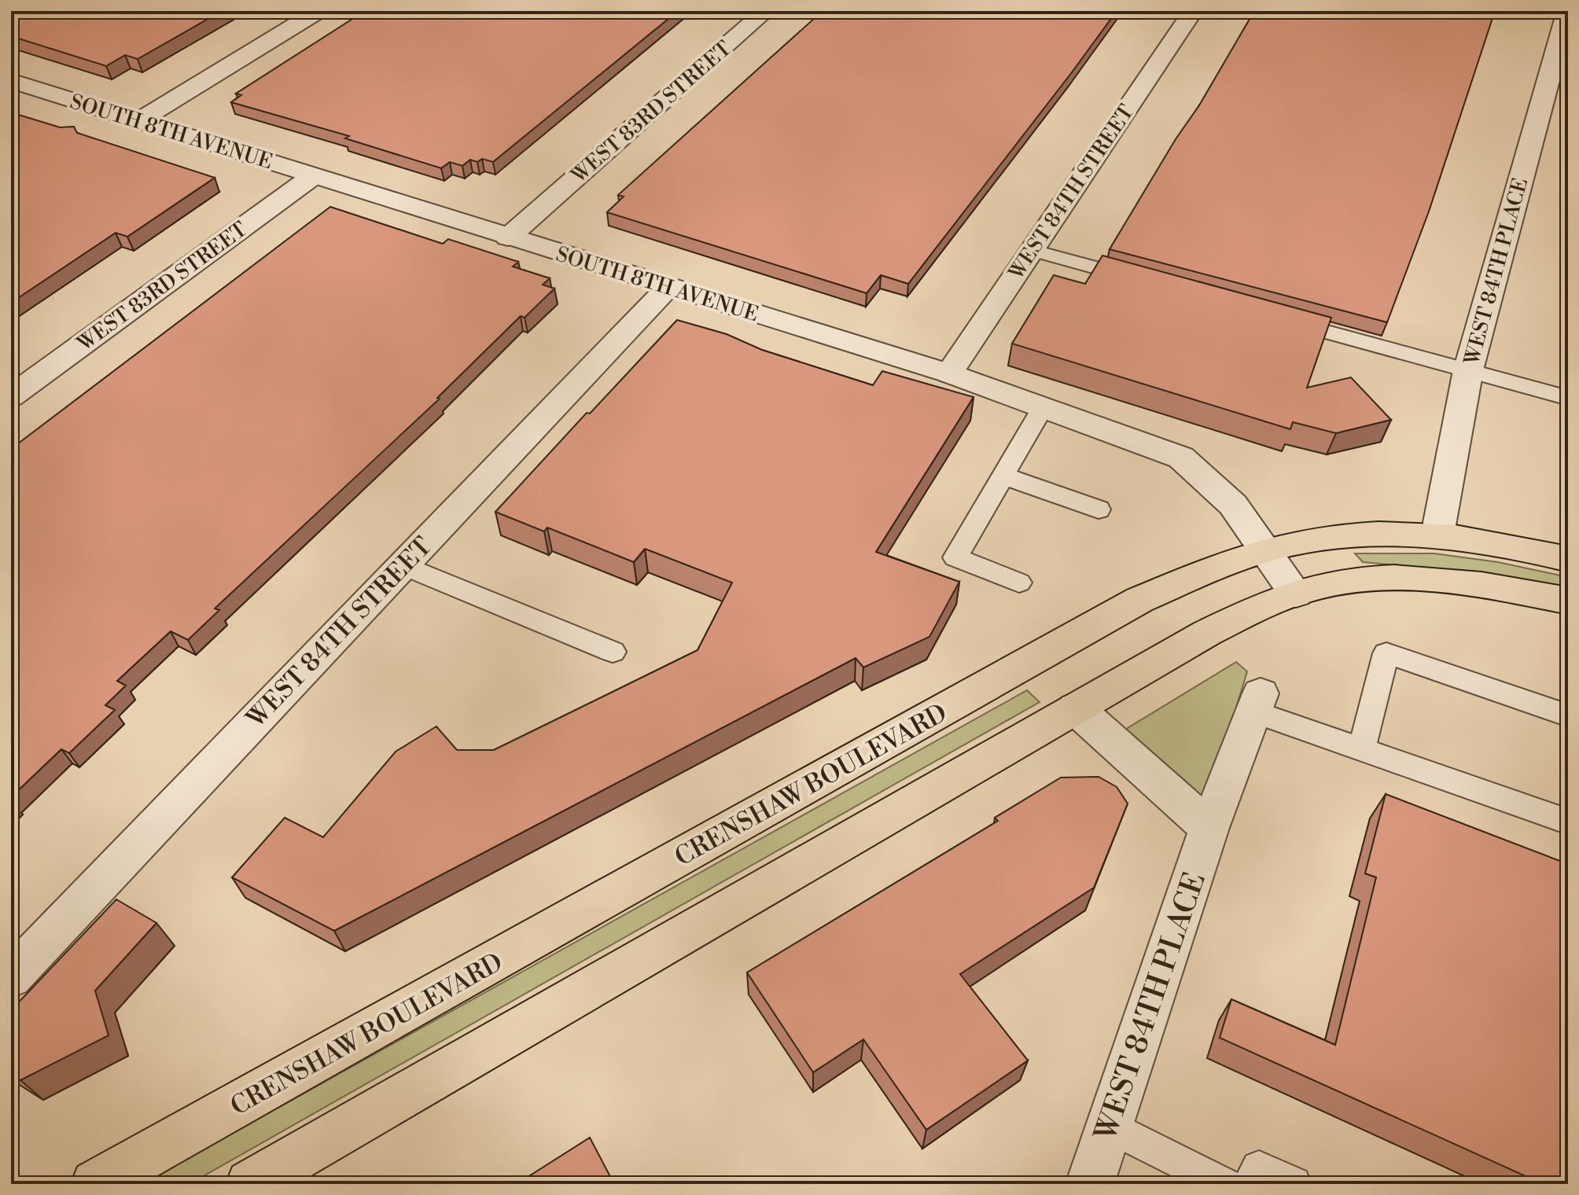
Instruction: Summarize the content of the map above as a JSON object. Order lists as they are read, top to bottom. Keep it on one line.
{"streets":{"main road":["CRENSHAW BOULEVARD"],"street":["WEST 83RD STREET","SOUTH 8TH AVENUE","WEST 84TH STREET","WEST 84TH PLACE"]},"crossings":[["WEST 83RD STREET","SOUTH 8TH AVENUE"],["SOUTH 8TH AVENUE","WEST 84TH STREET"],["SOUTH 8TH AVENUE","CRENSHAW BOULEVARD"],["WEST 84TH PLACE","CRENSHAW BOULEVARD"]]}
